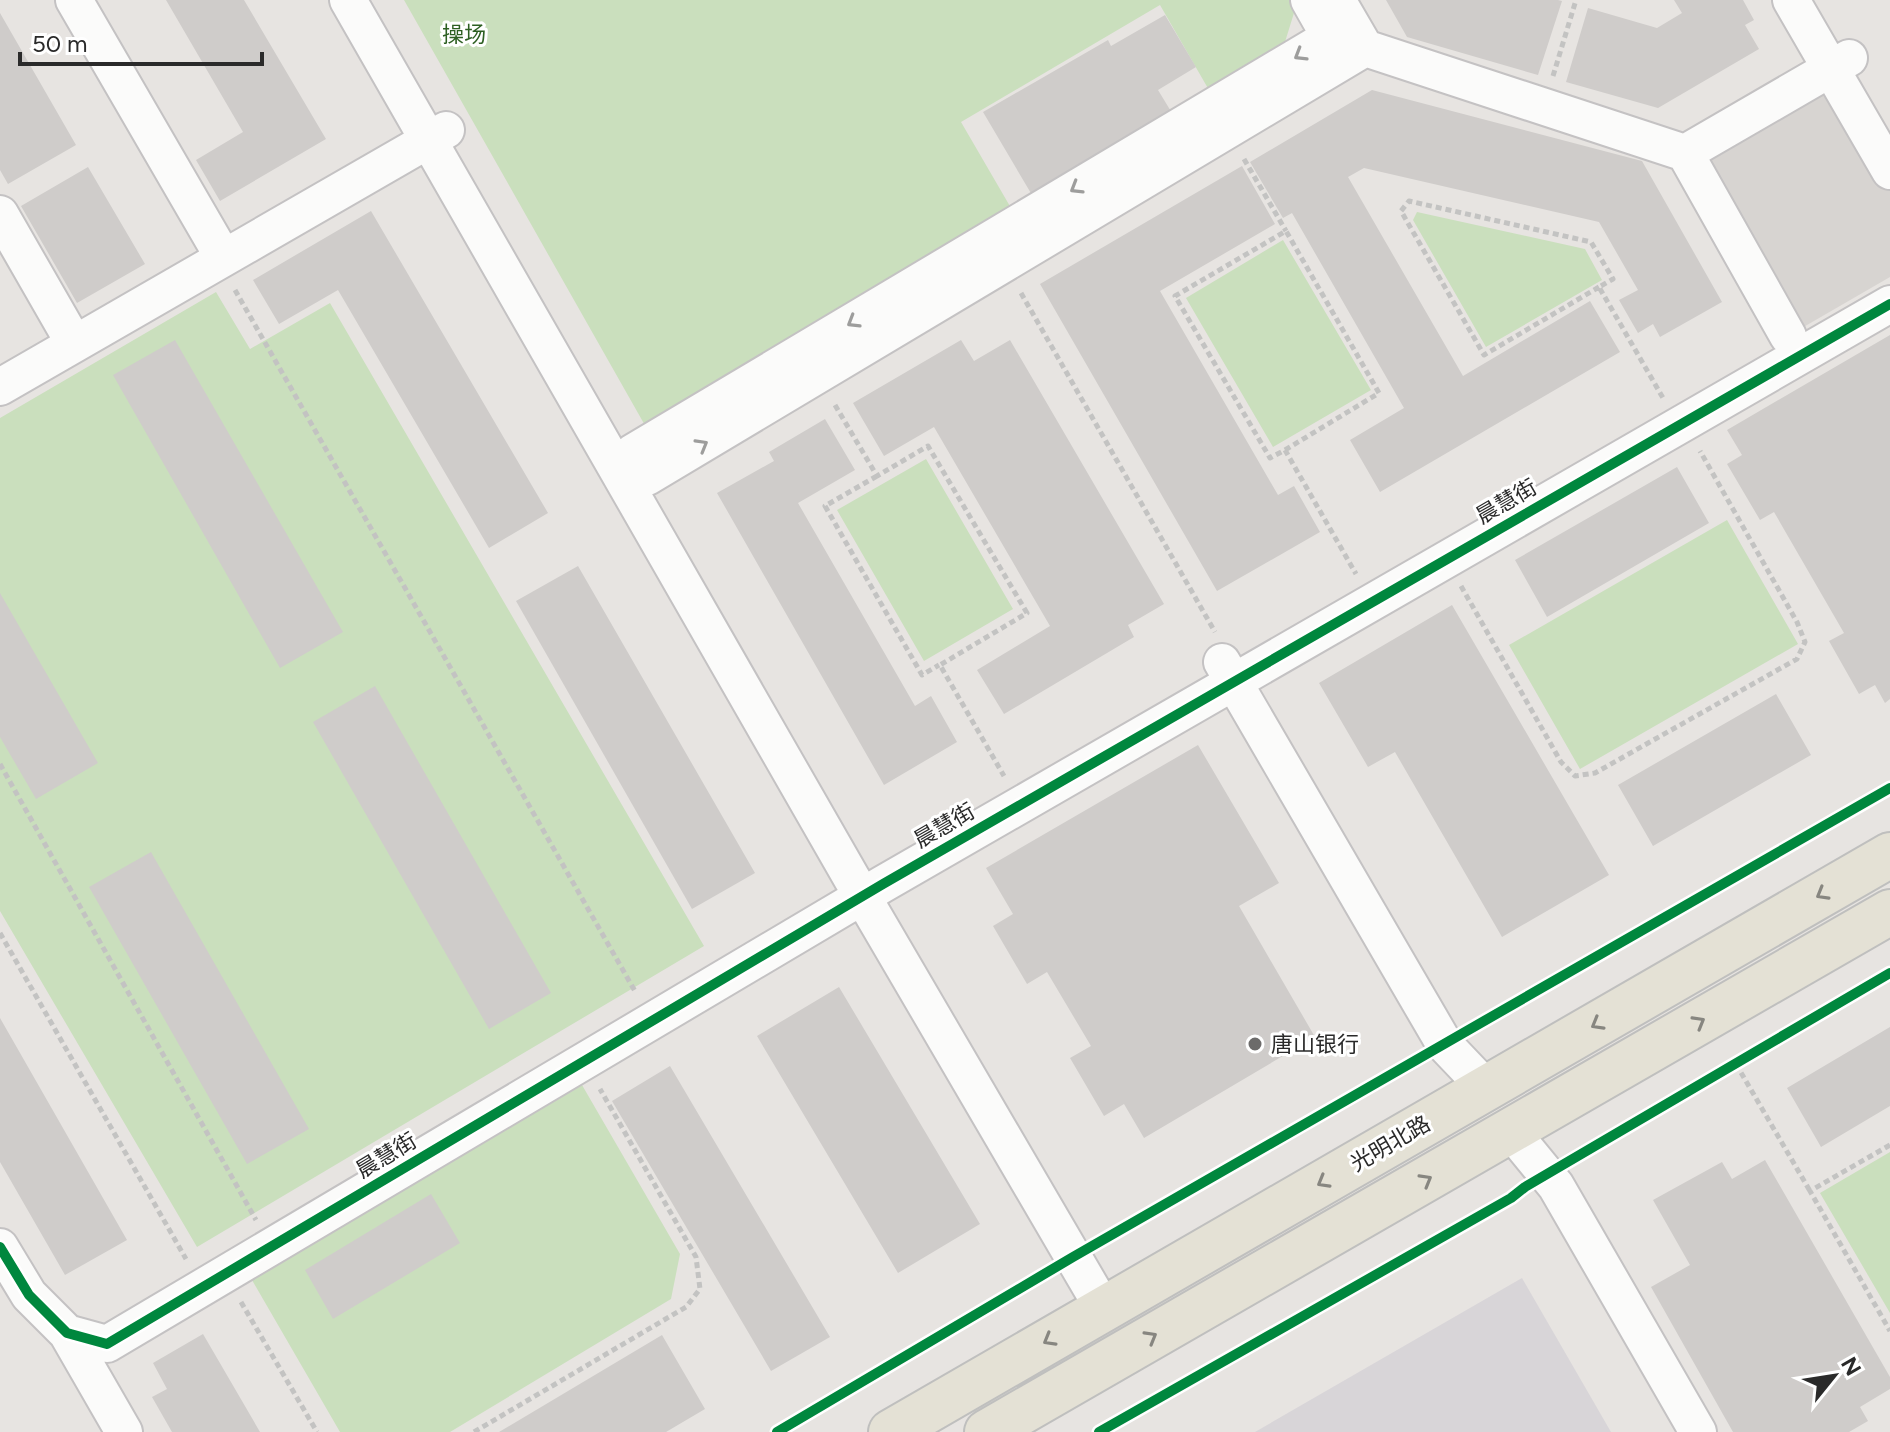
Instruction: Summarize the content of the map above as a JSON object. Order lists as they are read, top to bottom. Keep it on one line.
{"streets":{"main road":["光明北路"],"street":["晨慧街"]},"parks":["操场"],"places":["唐山银行"],"scale_bar":"50 m","north":"top right"}
